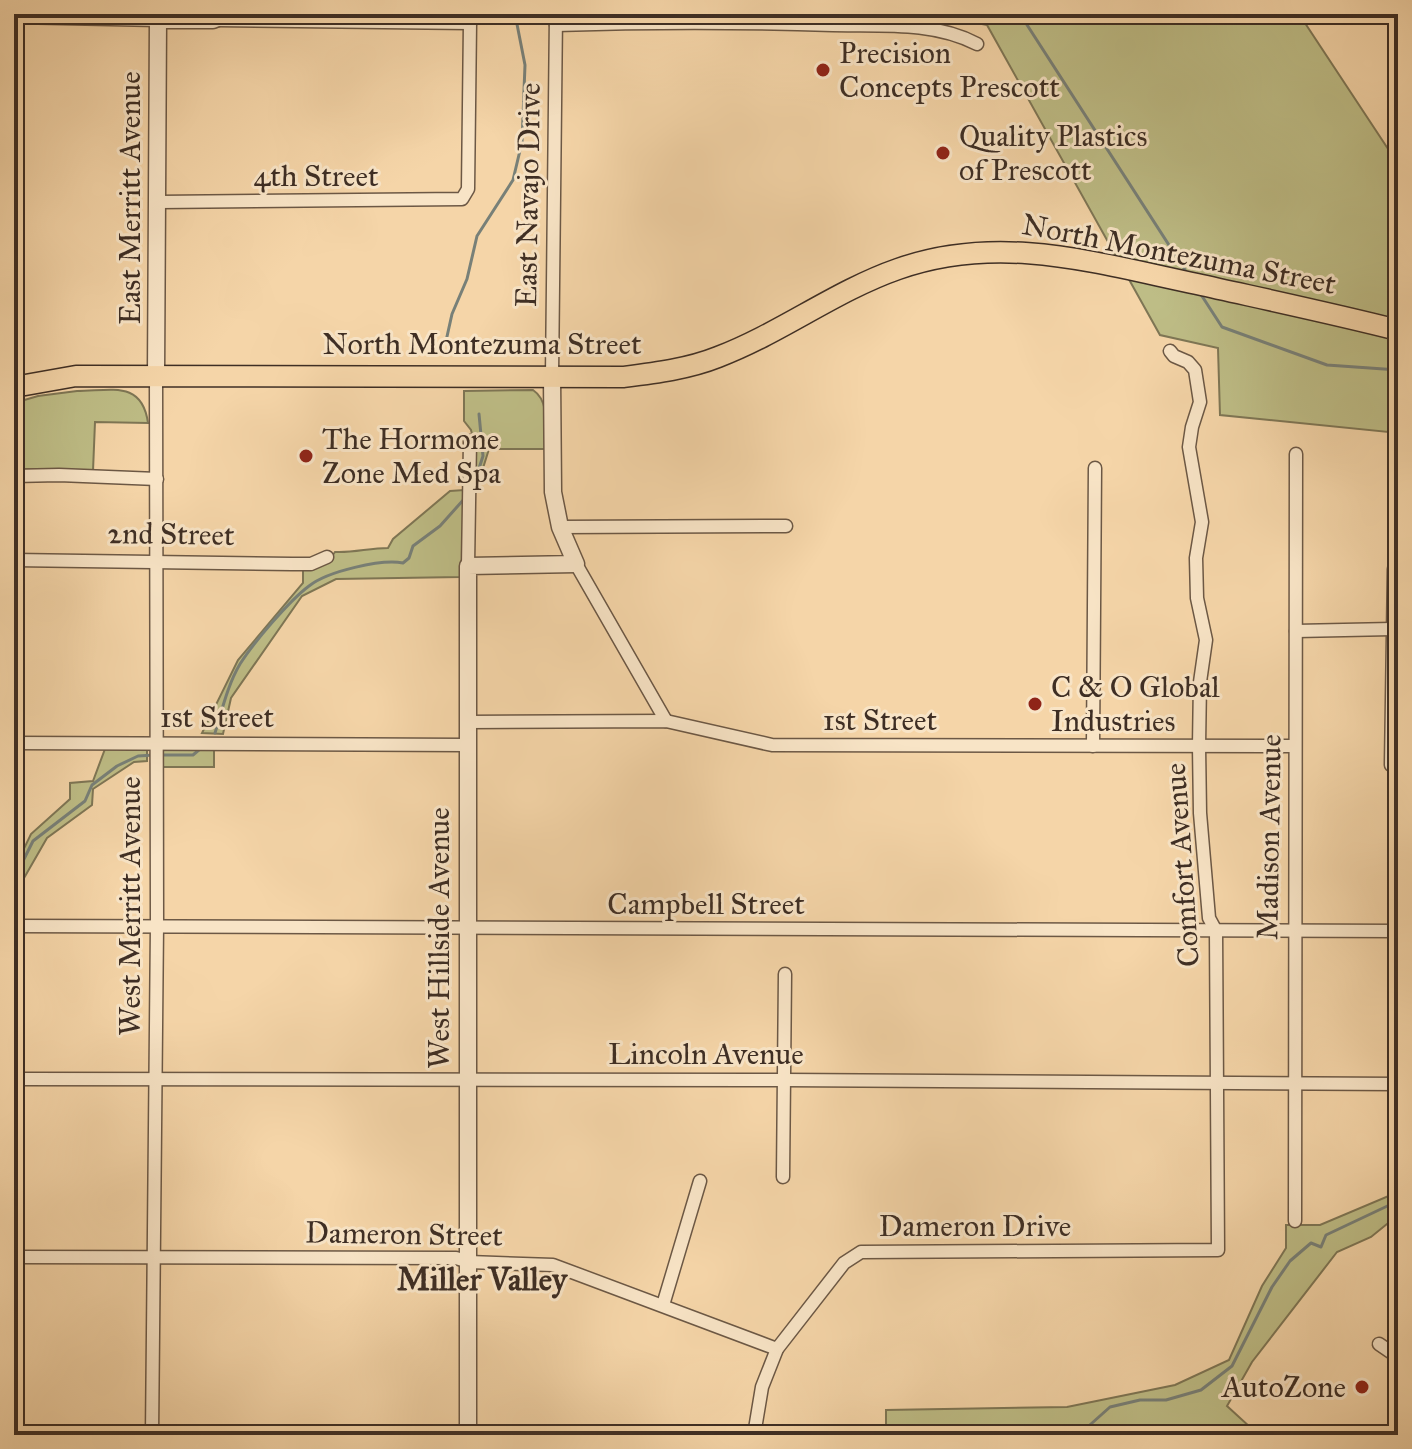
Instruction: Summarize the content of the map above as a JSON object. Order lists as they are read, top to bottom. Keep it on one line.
{"streets":{"main road":["North Montezuma Street"],"street":["4th Street","East Navajo Drive","East Merritt Avenue","2nd Street","1st Street","Madison Avenue","Comfort Avenue","Campbell Street","West Merritt Avenue","West Hillside Avenue","Lincoln Avenue","Dameron Drive","Dameron Street"]},"crossings":[["4th Street","East Merritt Avenue"],["East Navajo Drive","North Montezuma Street"],["East Merritt Avenue","North Montezuma Street"],["East Merritt Avenue","West Merritt Avenue"],["North Montezuma Street","West Merritt Avenue"],["2nd Street","West Merritt Avenue"],["1st Street","Madison Avenue"],["1st Street","Comfort Avenue"],["1st Street","West Merritt Avenue"],["1st Street","West Hillside Avenue"],["Madison Avenue","Campbell Street"],["Madison Avenue","Lincoln Avenue"],["Comfort Avenue","Campbell Street"],["Comfort Avenue","Lincoln Avenue"],["Comfort Avenue","Dameron Drive"],["Campbell Street","West Merritt Avenue"],["Campbell Street","West Hillside Avenue"],["West Merritt Avenue","Lincoln Avenue"],["West Merritt Avenue","Dameron Street"],["West Hillside Avenue","Lincoln Avenue"],["West Hillside Avenue","Dameron Street"],["Dameron Drive","Dameron Street"]],"districts":["Miller Valley"],"places":["Precision Concepts Prescott","Quality Plastics of Prescott","The Hormone Zone Med Spa","C & O Global Industries","AutoZone"]}
